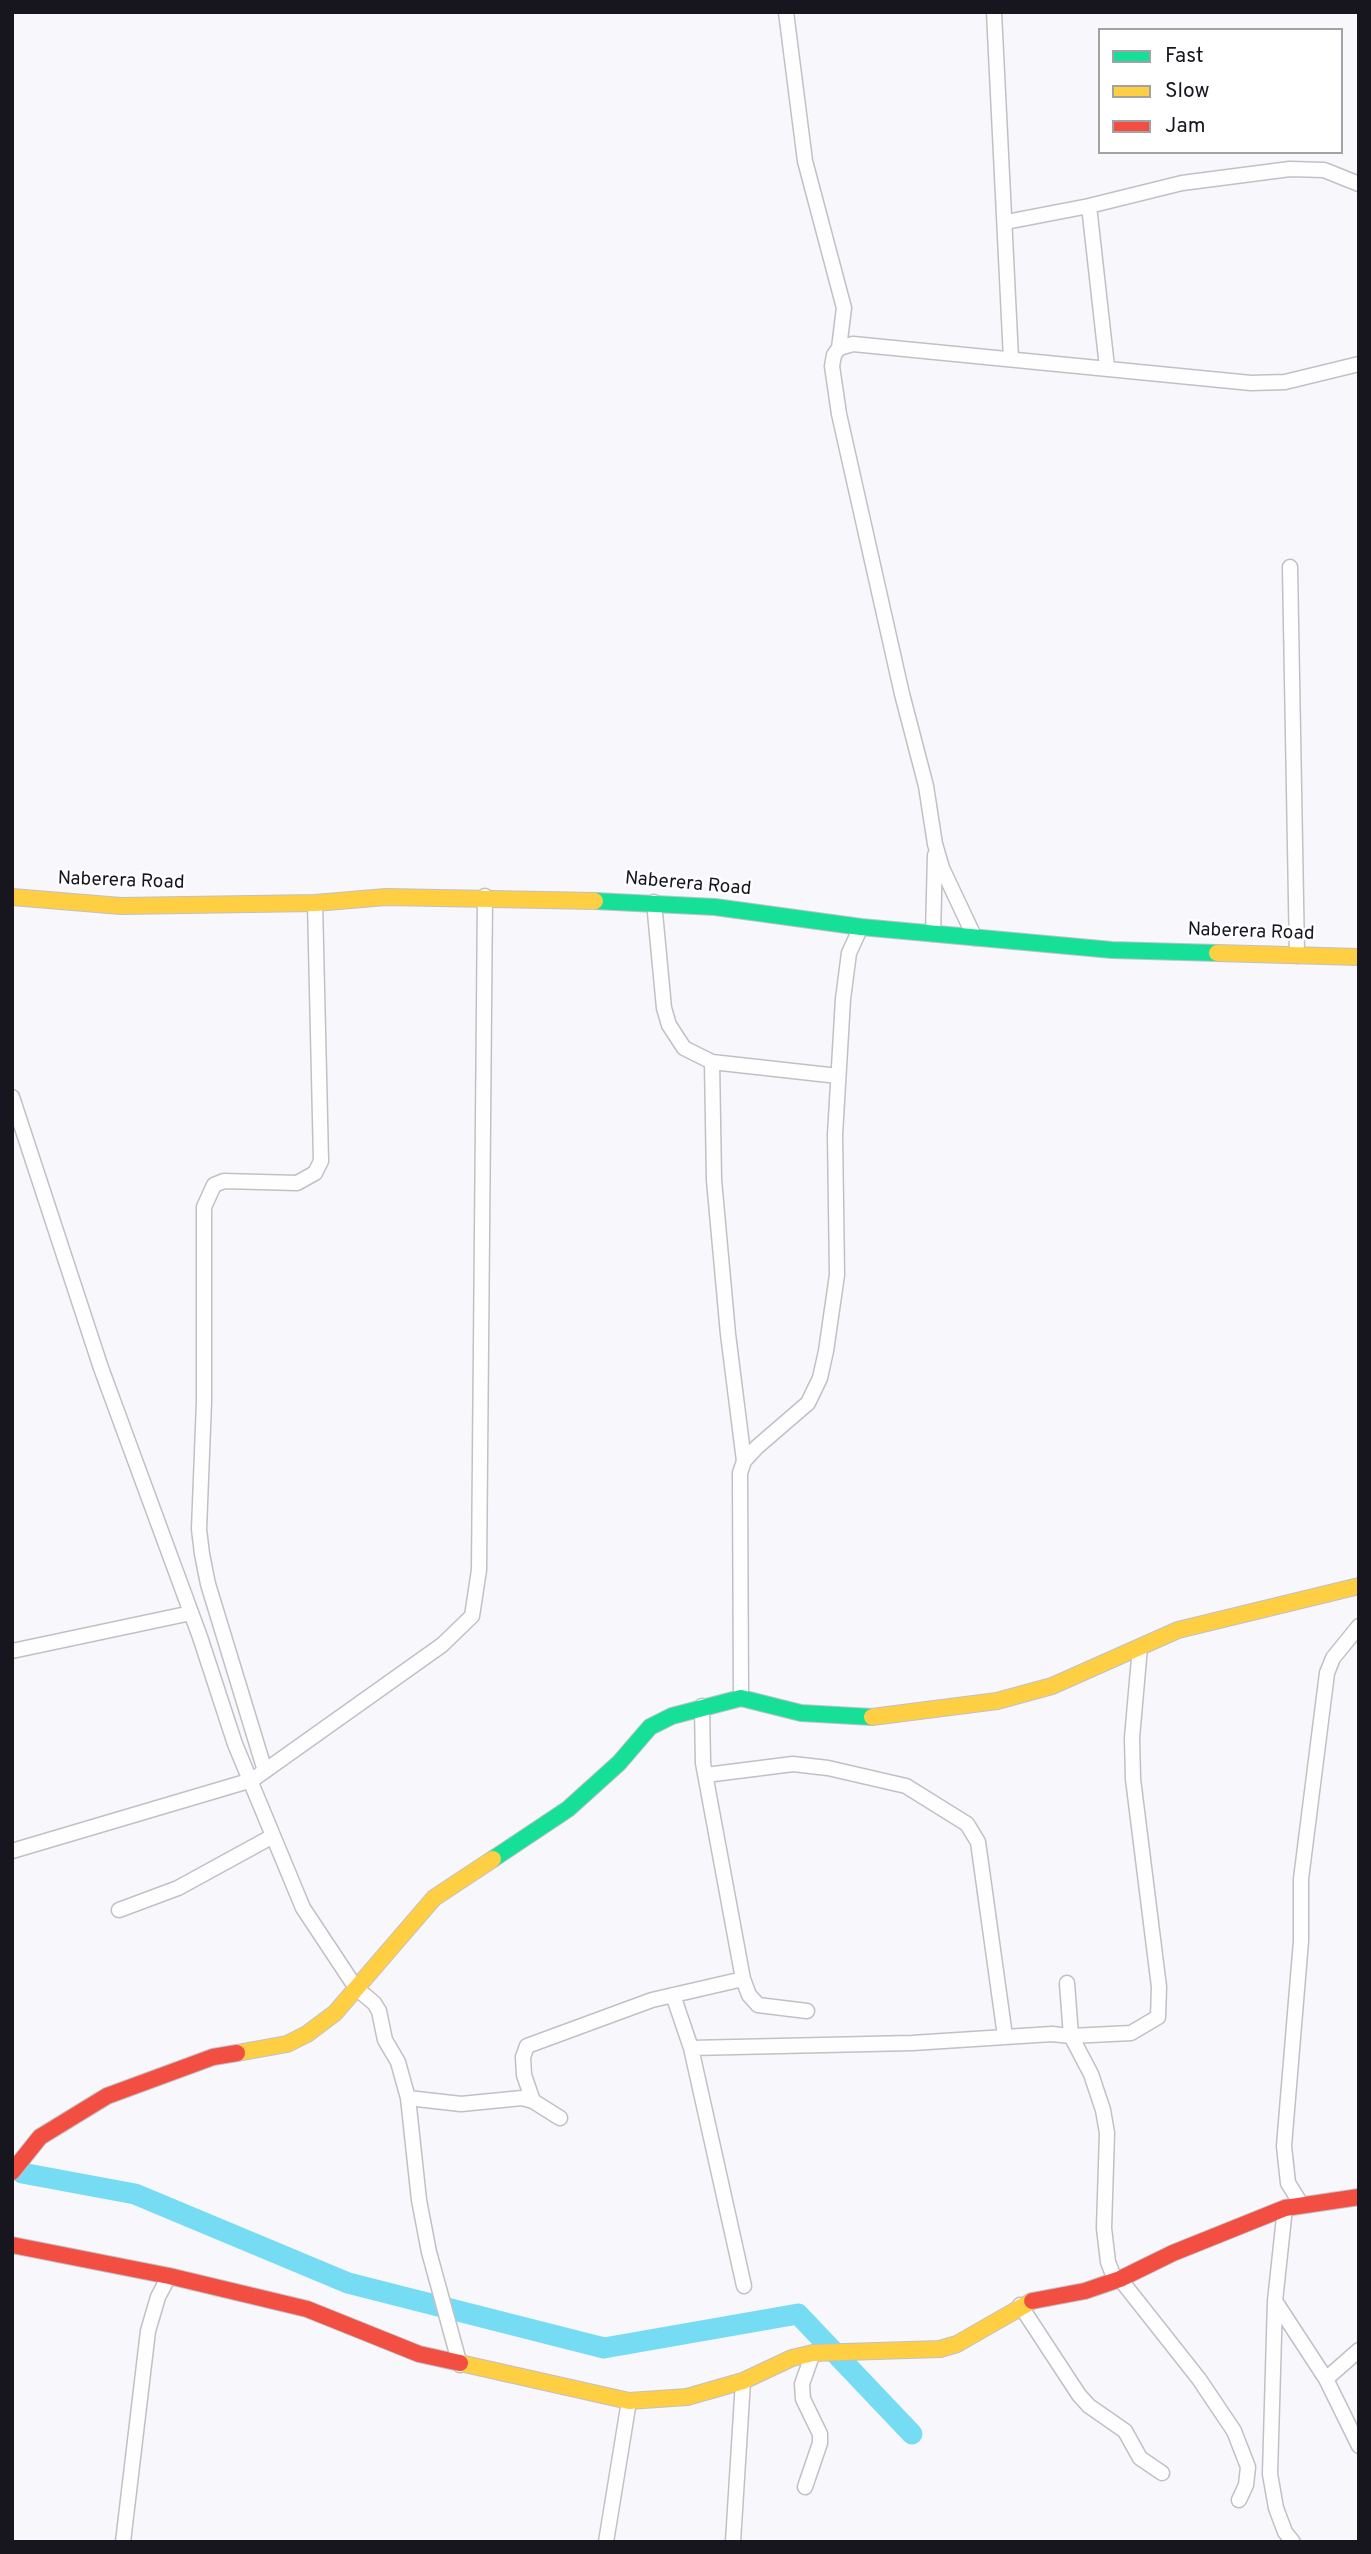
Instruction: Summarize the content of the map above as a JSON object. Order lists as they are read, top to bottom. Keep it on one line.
{"streets":{"street":["Naberera Road"]},"legend":["Fast","Slow","Jam"]}
